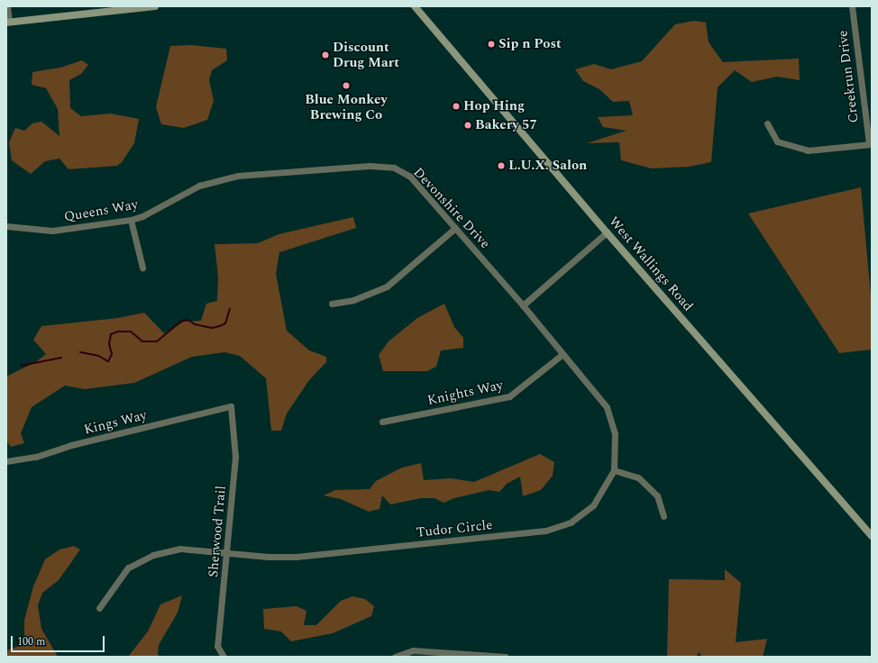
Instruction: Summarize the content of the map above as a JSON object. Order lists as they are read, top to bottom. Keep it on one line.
{"streets":{"street":["Creekrun Drive","Devonshire Drive","Queens Way","West Wallings Road","Knights Way","Kings Way","Tudor Circle","Sherwood Trail"]},"crossings":[["Devonshire Drive","Queens Way"],["Devonshire Drive","Tudor Circle"],["Knights Way","Tudor Circle"],["Kings Way","Sherwood Trail"],["Tudor Circle","Sherwood Trail"]],"places":["Sip n Post","Discount Drug Mart","Blue Monkey Brewing Co","Hop Hing","Bakery 57","L.U.X. Salon"],"scale_bar":"100 m"}
